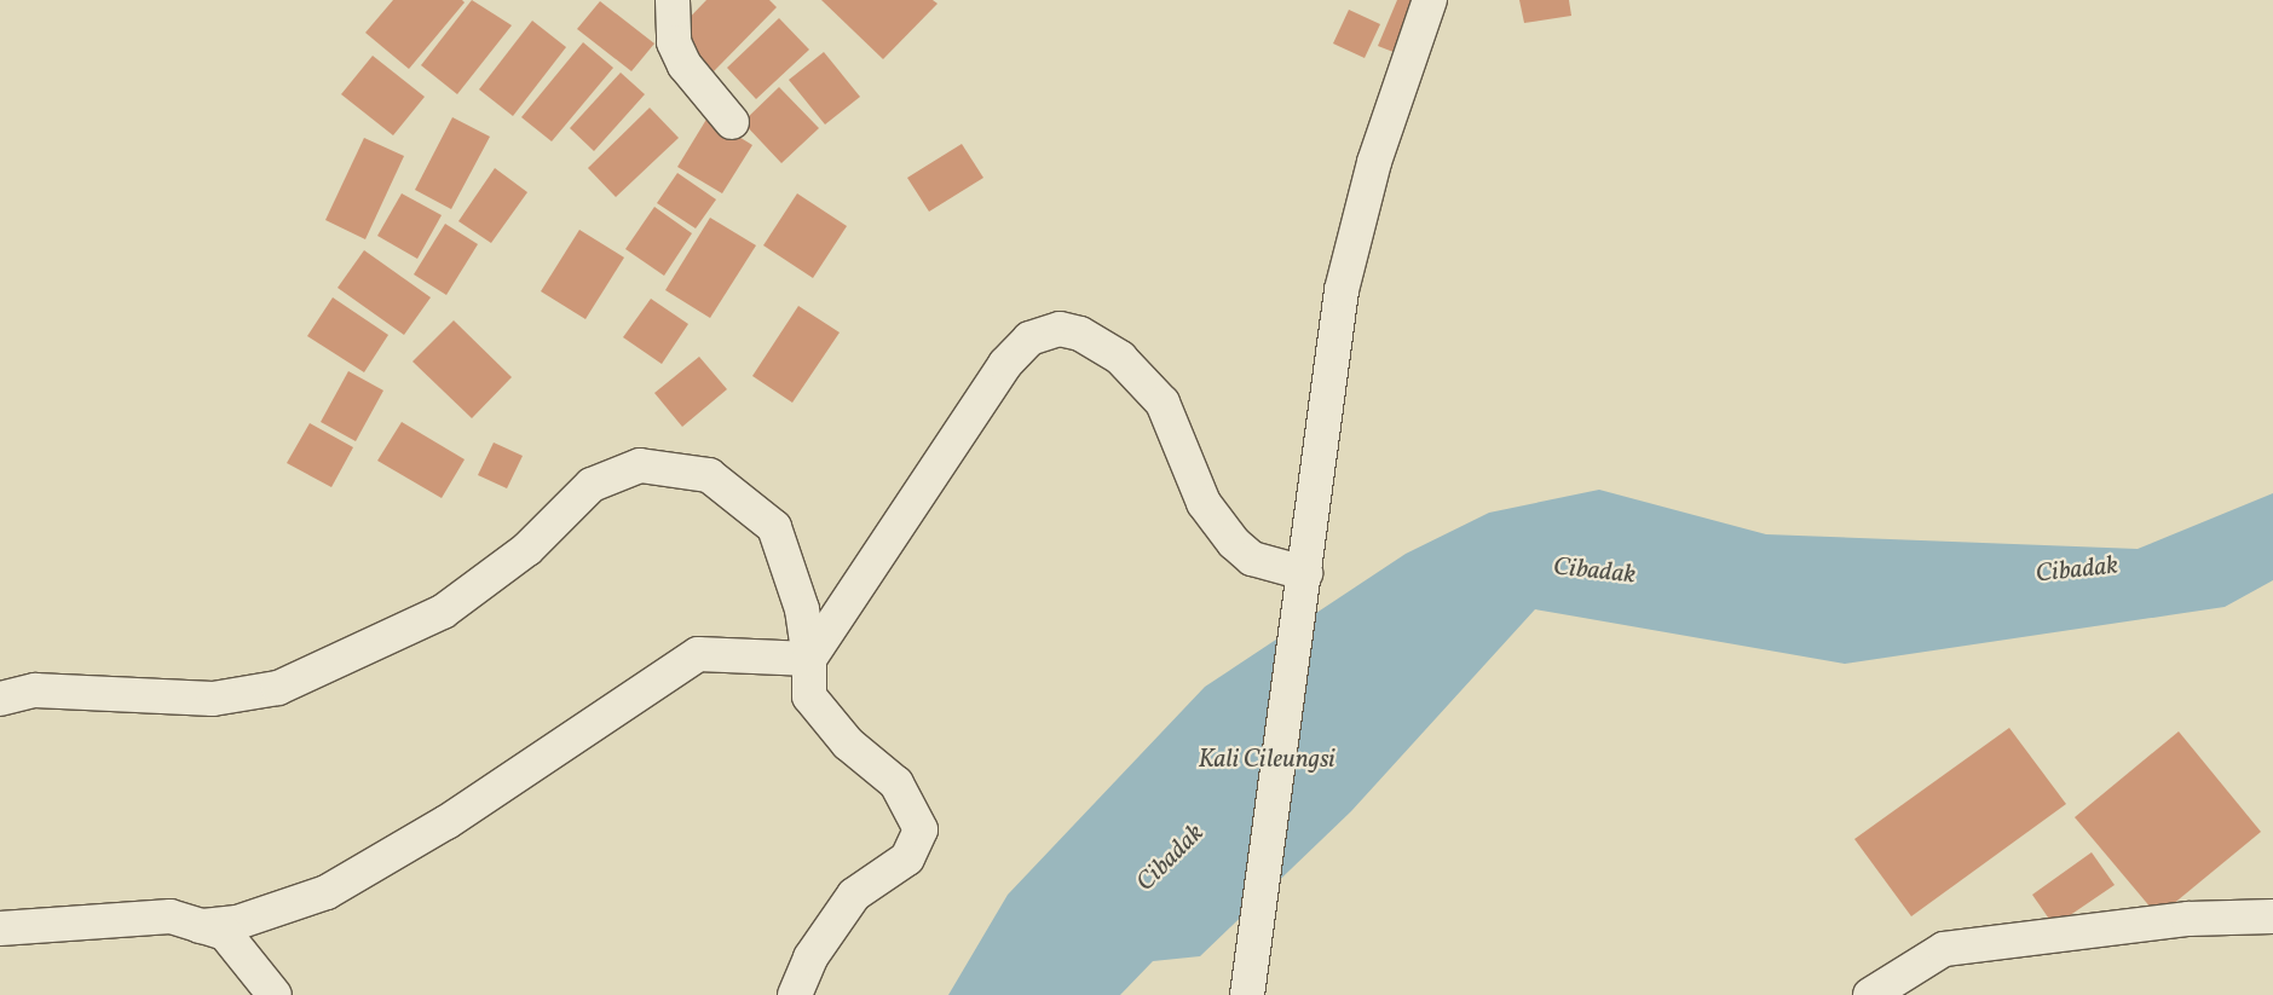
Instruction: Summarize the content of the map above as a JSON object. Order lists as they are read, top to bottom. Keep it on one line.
{"water":["Cibadak","Kali Cileungsi"]}
